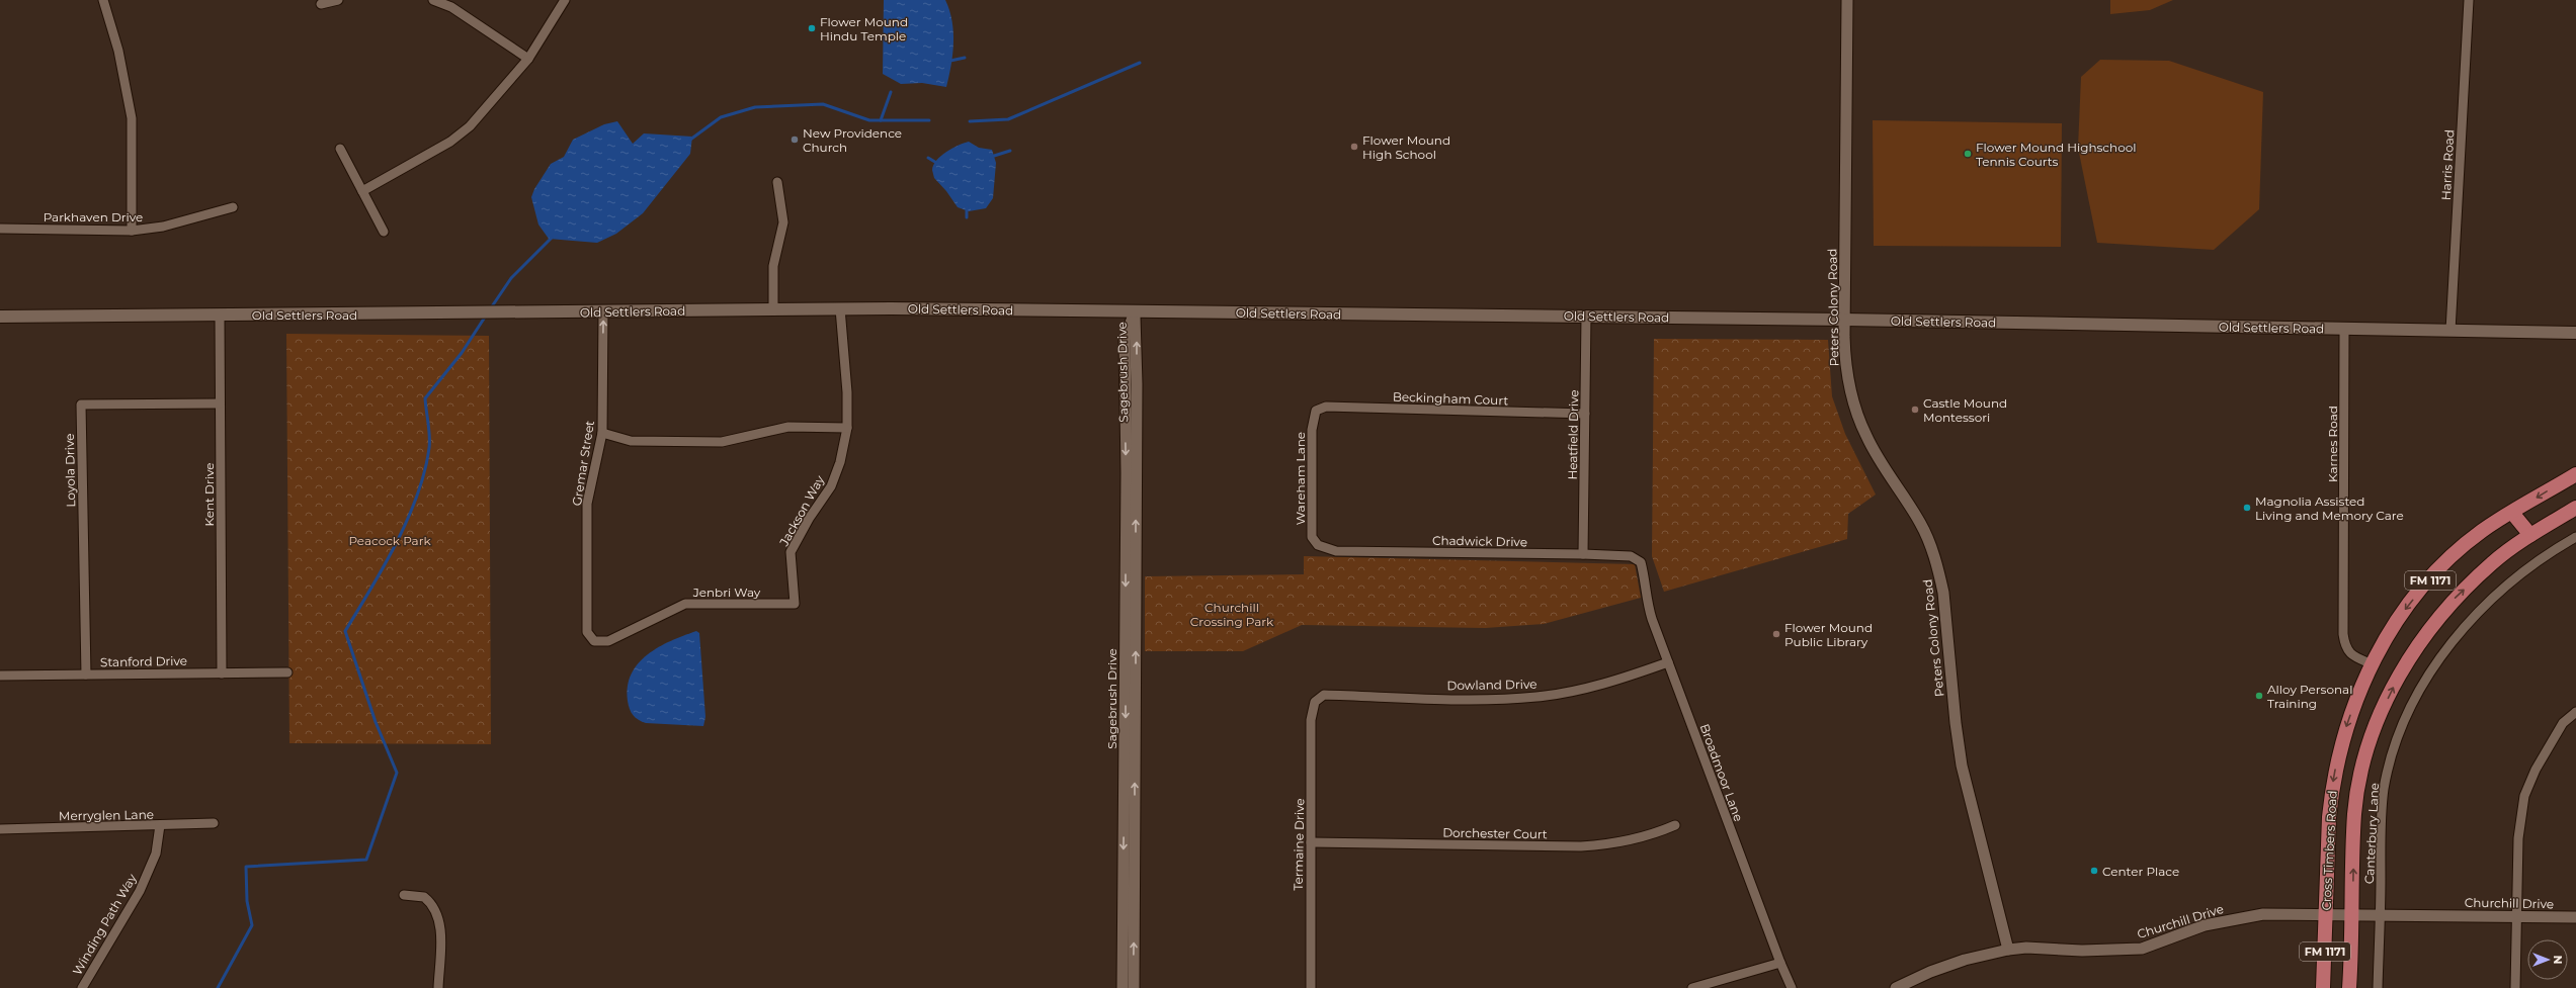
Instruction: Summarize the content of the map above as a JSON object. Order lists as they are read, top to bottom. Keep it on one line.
{"streets":{"main road":["Old Settlers Road","FM 1171","Cross Timbers Road"],"street":["Harris Road","Parkhaven Drive","Peters Colony Road","Sagebrush Drive","Beckingham Court","Heatfield Drive","Karnes Road","Gremar Street","Loyola Drive","Wareham Lane","Kent Drive","Jackson Way","Chadwick Drive","Jenbri Way","Stanford Drive","Dowland Drive","Broadmoor Lane","Merryglen Lane","Dorchester Court","Canterbury Lane","Termaine Drive","Churchill Drive","Winding Path Way"]},"crossings":[["Harris Road","Old Settlers Road"],["Peters Colony Road","Old Settlers Road"],["Peters Colony Road","Churchill Drive"],["Old Settlers Road","Sagebrush Drive"],["Old Settlers Road","Heatfield Drive"],["Old Settlers Road","Karnes Road"],["Old Settlers Road","Gremar Street"],["Old Settlers Road","Kent Drive"],["Old Settlers Road","Jackson Way"],["Beckingham Court","Heatfield Drive"],["Beckingham Court","Wareham Lane"],["Heatfield Drive","Chadwick Drive"],["Karnes Road","Cross Timbers Road"],["Gremar Street","Jenbri Way"],["Loyola Drive","Kent Drive"],["Loyola Drive","Stanford Drive"],["Wareham Lane","Chadwick Drive"],["Kent Drive","Stanford Drive"],["Jackson Way","Jenbri Way"],["Chadwick Drive","Broadmoor Lane"],["Dowland Drive","Broadmoor Lane"],["Dowland Drive","Termaine Drive"],["Merryglen Lane","Winding Path Way"],["Dorchester Court","Termaine Drive"],["Canterbury Lane","Churchill Drive"],["Cross Timbers Road","Churchill Drive"]],"one_way":["Gremar Street"],"parks":["Peacock Park","Churchill Crossing Park"],"places":["Flower Mound Hindu Temple","New Providence Church","Flower Mound High School","Flower Mound Highschool Tennis Courts","Castle Mound Montessori","Magnolia Assisted Living and Memory Care","Flower Mound Public Library","Alloy Personal Training","Center Place"],"north":"right"}
